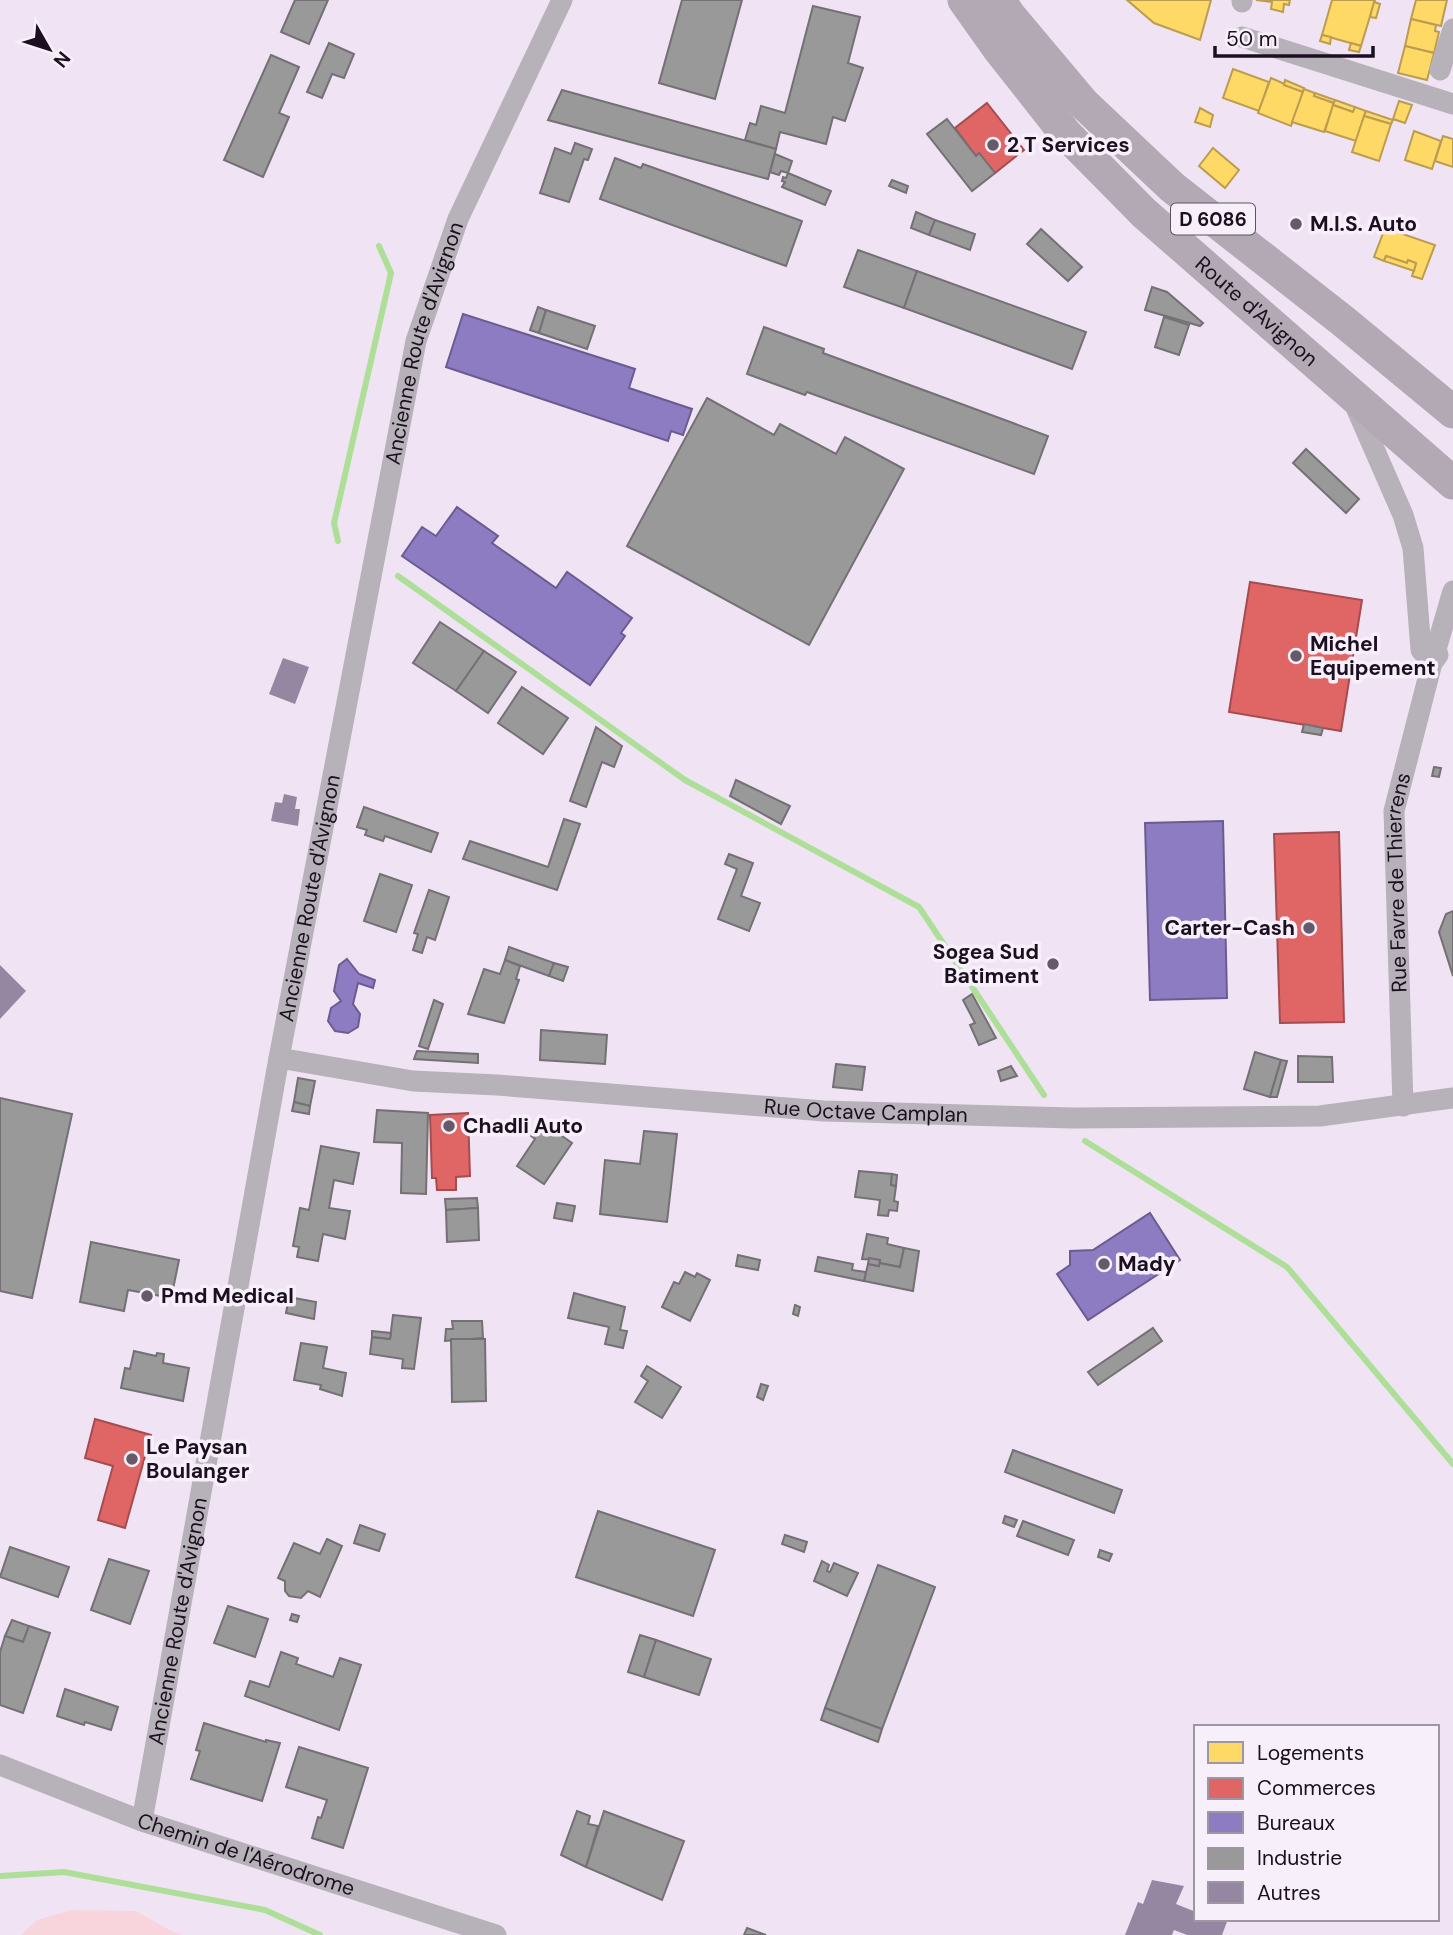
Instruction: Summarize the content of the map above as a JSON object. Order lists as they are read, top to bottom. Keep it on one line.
{"streets":{"main road":["D 6086","Route d'Avignon"],"street":["Ancienne Route d'Avignon","Rue Favre de Thierrens","Rue Octave Camplan","Chemin de l'Aérodrome"]},"crossings":[["Ancienne Route d'Avignon","Rue Octave Camplan"],["Ancienne Route d'Avignon","Chemin de l'Aérodrome"],["Rue Favre de Thierrens","Rue Octave Camplan"]],"places":["2 T Services","M.I.S. Auto","Michel Equipement","Carter-Cash","Sogea Sud Batiment","Chadli Auto","Mady","Pmd Medical","Le Paysan Boulanger"],"legend":["Logements","Commerces","Bureaux","Industrie","Autres"],"scale_bar":"50 m","north":"bottom right"}
